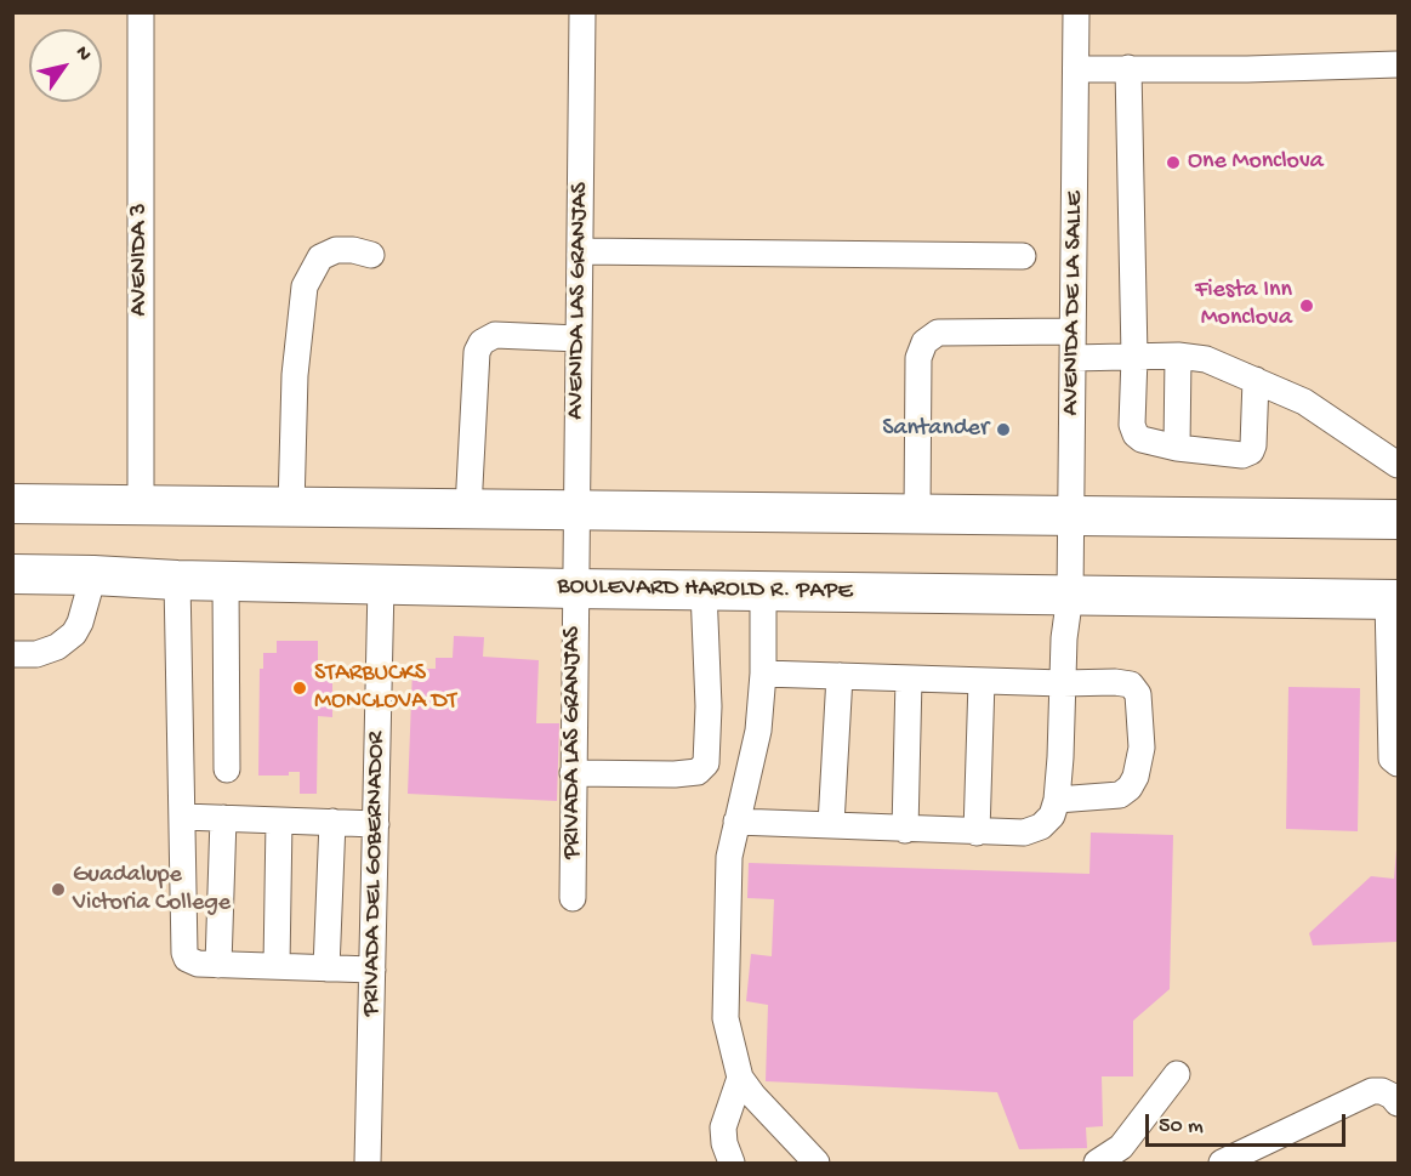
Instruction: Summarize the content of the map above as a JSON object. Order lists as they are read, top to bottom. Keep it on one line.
{"streets":{"highway":["BOULEVARD HAROLD R. PAPE"],"street":["AVENIDA 3","AVENIDA LAS GRANJAS","AVENIDA DE LA SALLE","PRIVADA LAS GRANJAS","PRIVADA DEL GOBERNADOR"]},"crossings":[["AVENIDA LAS GRANJAS","BOULEVARD HAROLD R. PAPE"],["AVENIDA LAS GRANJAS","PRIVADA LAS GRANJAS"],["AVENIDA DE LA SALLE","BOULEVARD HAROLD R. PAPE"],["BOULEVARD HAROLD R. PAPE","PRIVADA LAS GRANJAS"],["BOULEVARD HAROLD R. PAPE","PRIVADA DEL GOBERNADOR"]],"places":["One Monclova","Fiesta Inn Monclova","Santander","STARBUCKS MONCLOVA DT","Guadalupe Victoria College"],"scale_bar":"50 m","north":"top right"}
